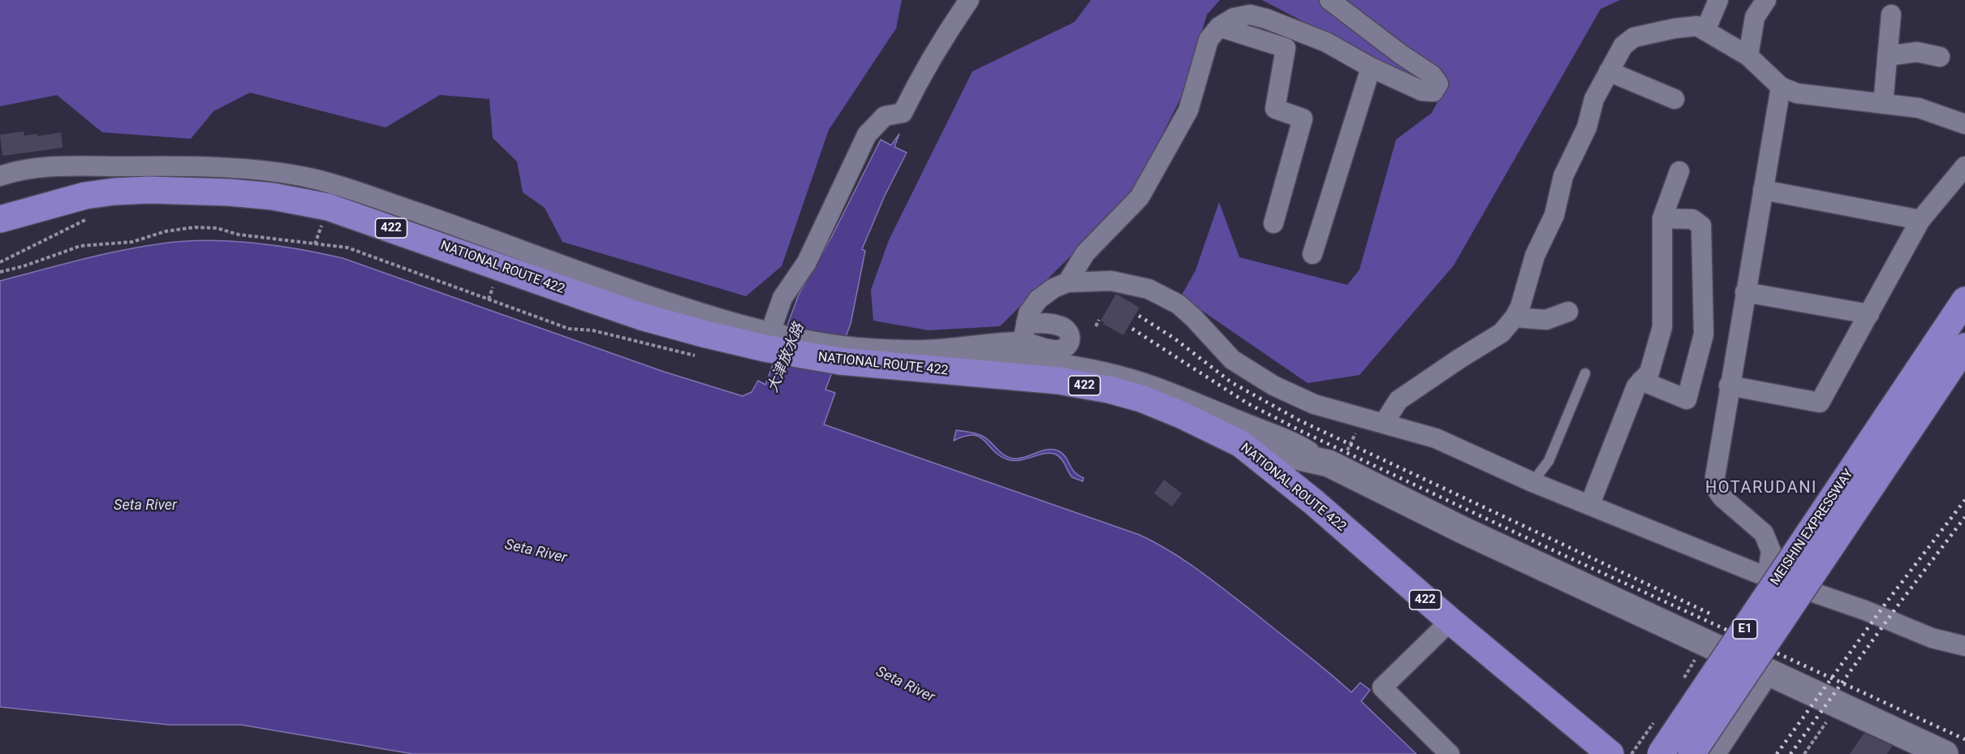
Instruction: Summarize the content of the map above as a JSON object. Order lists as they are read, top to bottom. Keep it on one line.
{"streets":{"highway":["422","NATIONAL ROUTE 422","MEISHIN EXPRESSWAY","E1"]},"districts":["HOTARUDANI"],"water":["大津放水路","Seta River"]}
